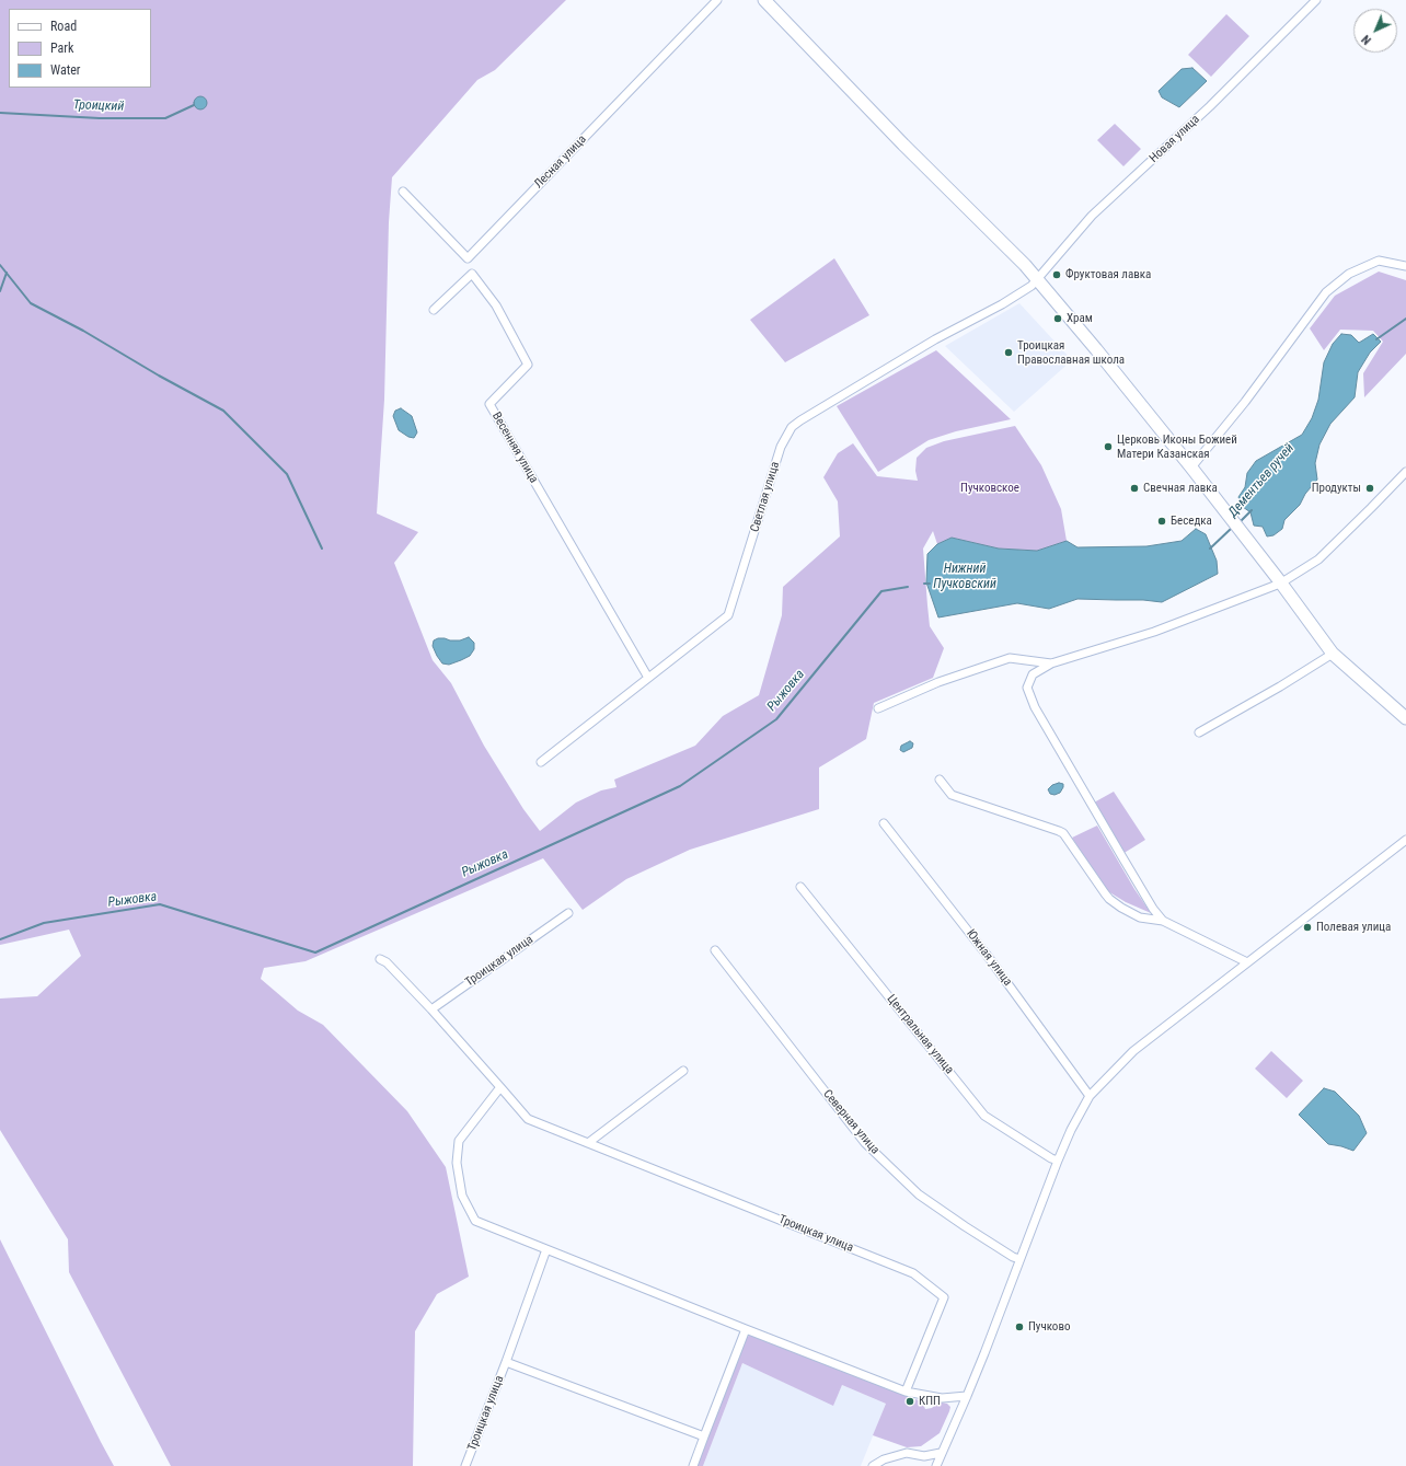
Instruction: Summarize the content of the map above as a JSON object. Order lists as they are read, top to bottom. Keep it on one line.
{"streets":{"street":["Новая улица","Лесная улица","Весенняя улица","Светлая улица","Южная улица","Троицкая улица","Центральная улица","Северная улица"]},"crossings":[["Новая улица","Светлая улица"],["Весенняя улица","Светлая улица"]],"water":["Троицкий","Дементьев ручей","Нижний Пучковский","Рыжовка"],"parks":["Пучковское"],"places":["Фруктовая лавка","Храм","Троицкая Православная школа","Церковь Иконы Божией Матери Казанская","Свечная лавка","Продукты","Беседка","Полевая улица","Пучково","КПП"],"legend":["Road","Park","Water"],"north":"bottom left"}
